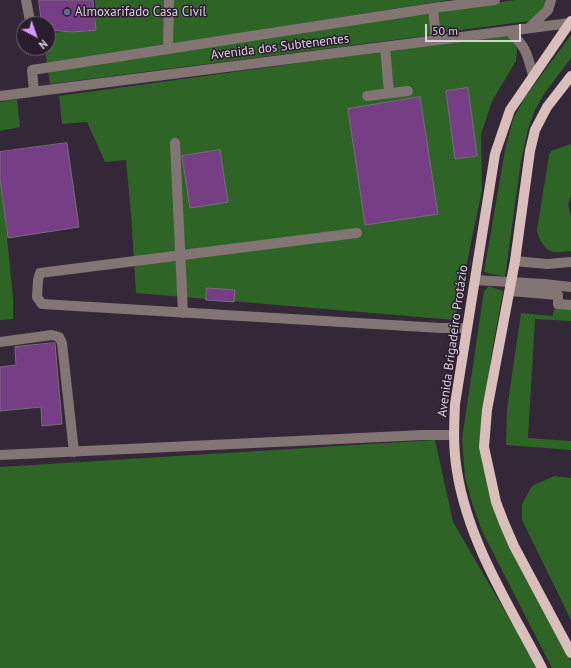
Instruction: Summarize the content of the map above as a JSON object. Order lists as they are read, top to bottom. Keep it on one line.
{"streets":{"main road":["Avenida Brigadeiro Protázio"],"street":["Avenida dos Subtenentes"]},"crossings":[["Avenida dos Subtenentes","Avenida Brigadeiro Protázio"]],"places":["Almoxarifado Casa Civíl"],"scale_bar":"50 m","north":"bottom right"}
